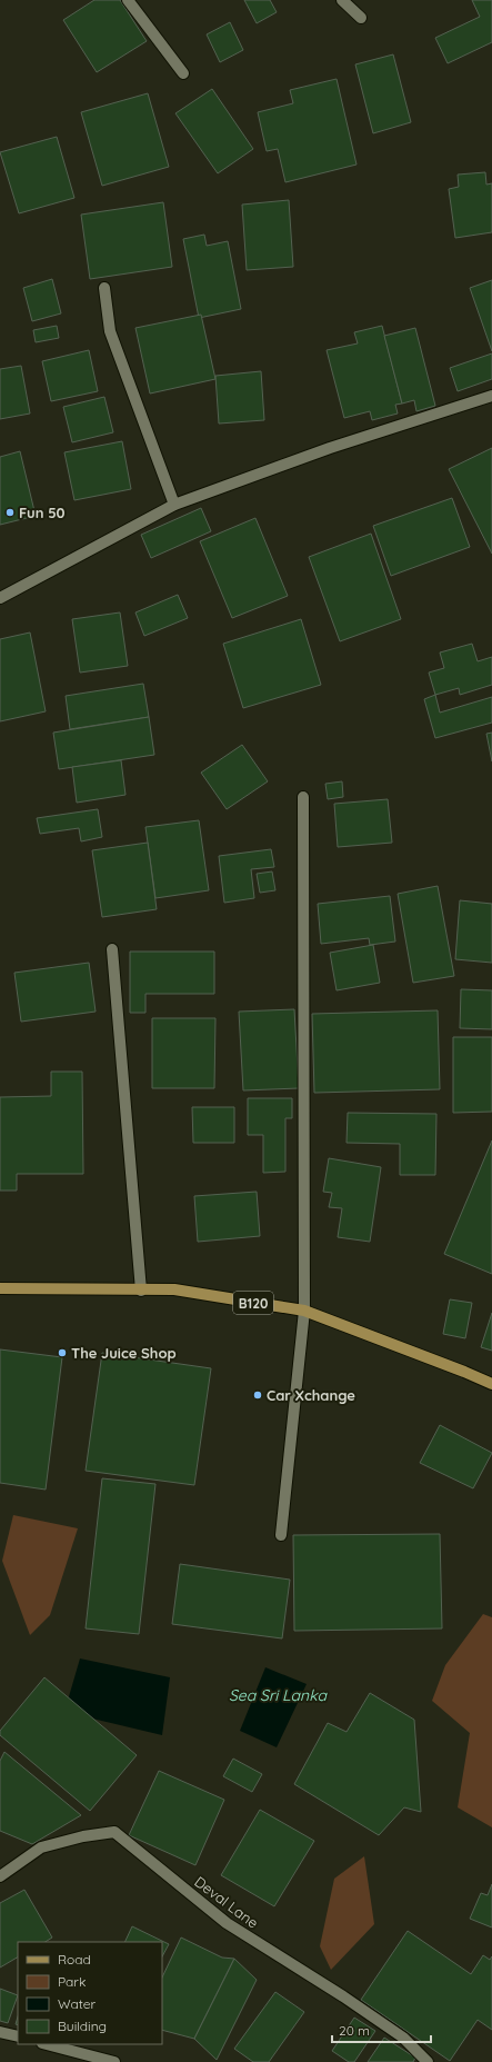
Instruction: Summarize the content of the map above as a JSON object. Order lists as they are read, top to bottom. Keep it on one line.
{"streets":{"main road":["B120"],"street":["Deval Lane"]},"water":["Sea Sri Lanka"],"places":["Fun 50","The Juice Shop","Car Xchange"],"legend":["Road","Park","Water","Building"],"scale_bar":"20 m"}
